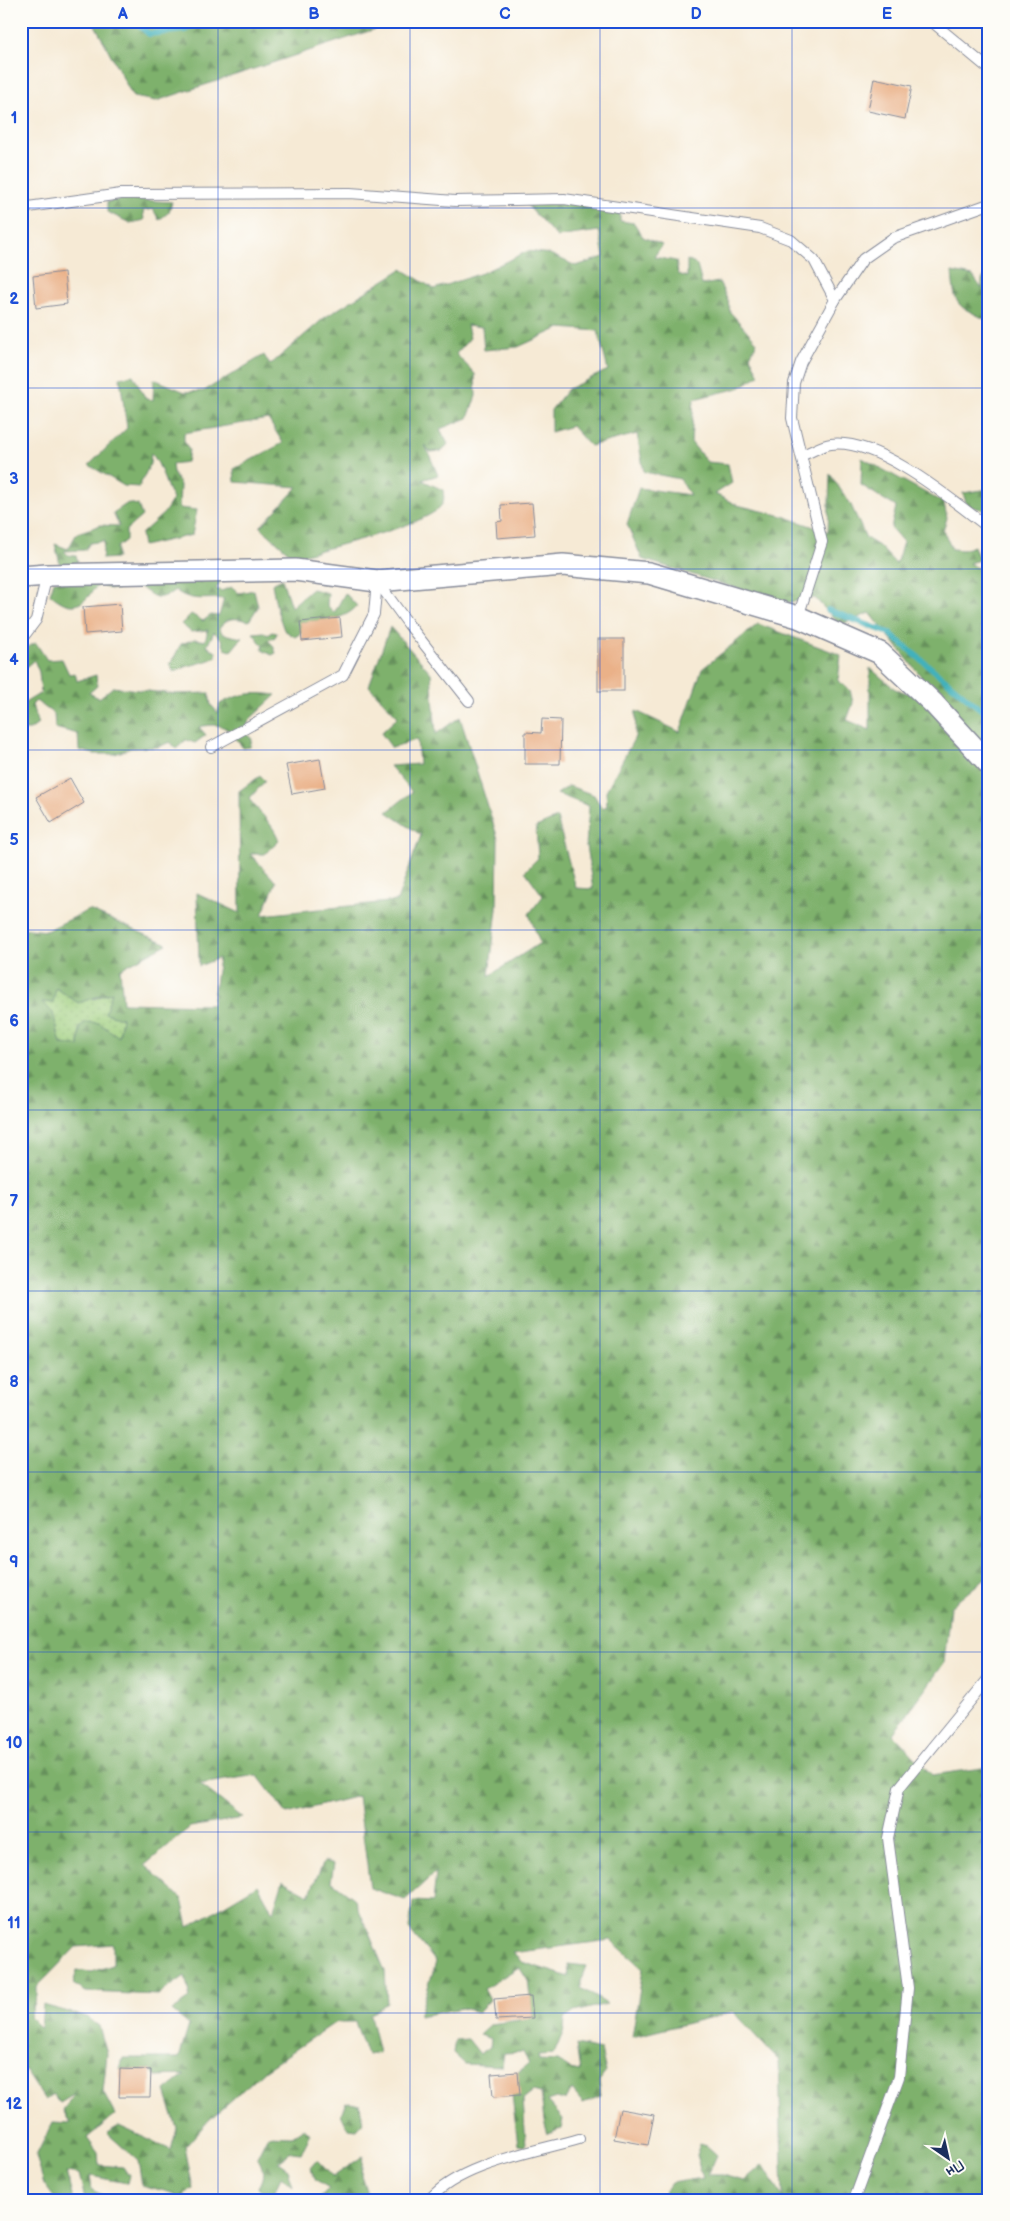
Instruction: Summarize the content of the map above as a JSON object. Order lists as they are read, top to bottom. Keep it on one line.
{"north":"bottom right","grid":{"columns":["A","B","C","D","E"],"rows":["1","2","3","4","5","6","7","8","9","10","11","12"]}}
